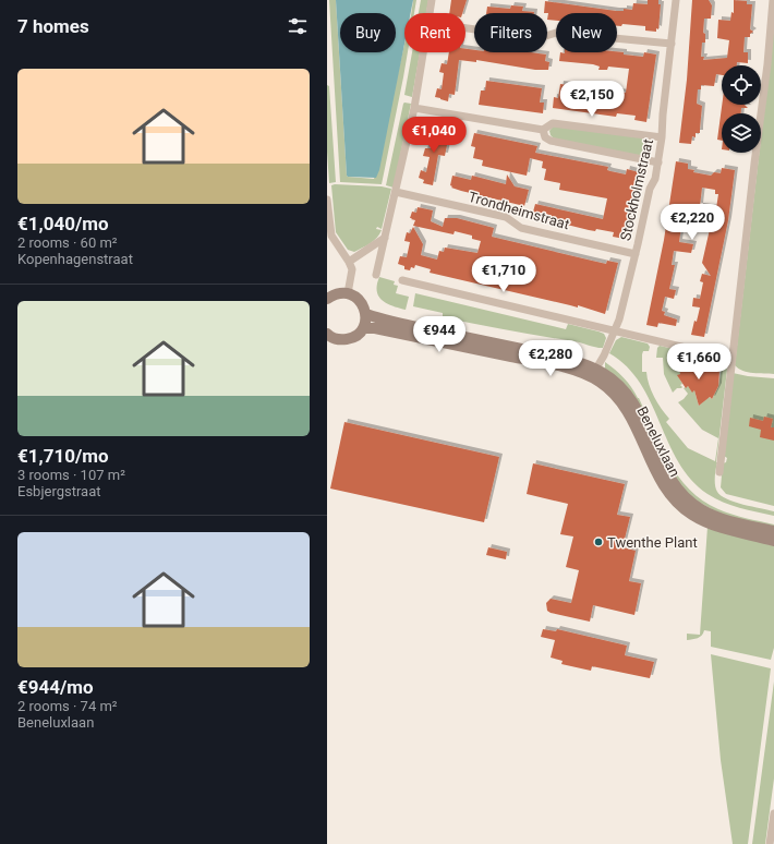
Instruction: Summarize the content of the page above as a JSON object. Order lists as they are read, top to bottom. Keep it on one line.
{"streets":{"street":["Stockholmstraat","Trondheimstraat","Beneluxlaan"]},"crossings":[["Stockholmstraat","Trondheimstraat"],["Stockholmstraat","Beneluxlaan"]],"places":["Twenthe Plant"],"page":{"heading":"7 homes","chip":["Buy","Rent","Filters","New"],"list":[{"name":"€1,040/mo","note":"2 rooms · 60 m² · Kopenhagenstraat"},{"name":"€1,710/mo","note":"3 rooms · 107 m² · Esbjergstraat"},{"name":"€944/mo","note":"2 rooms · 74 m² · Beneluxlaan"}],"price":["€2,150","€1,040","€2,220","€1,710","€944","€2,280","€1,660"]}}
